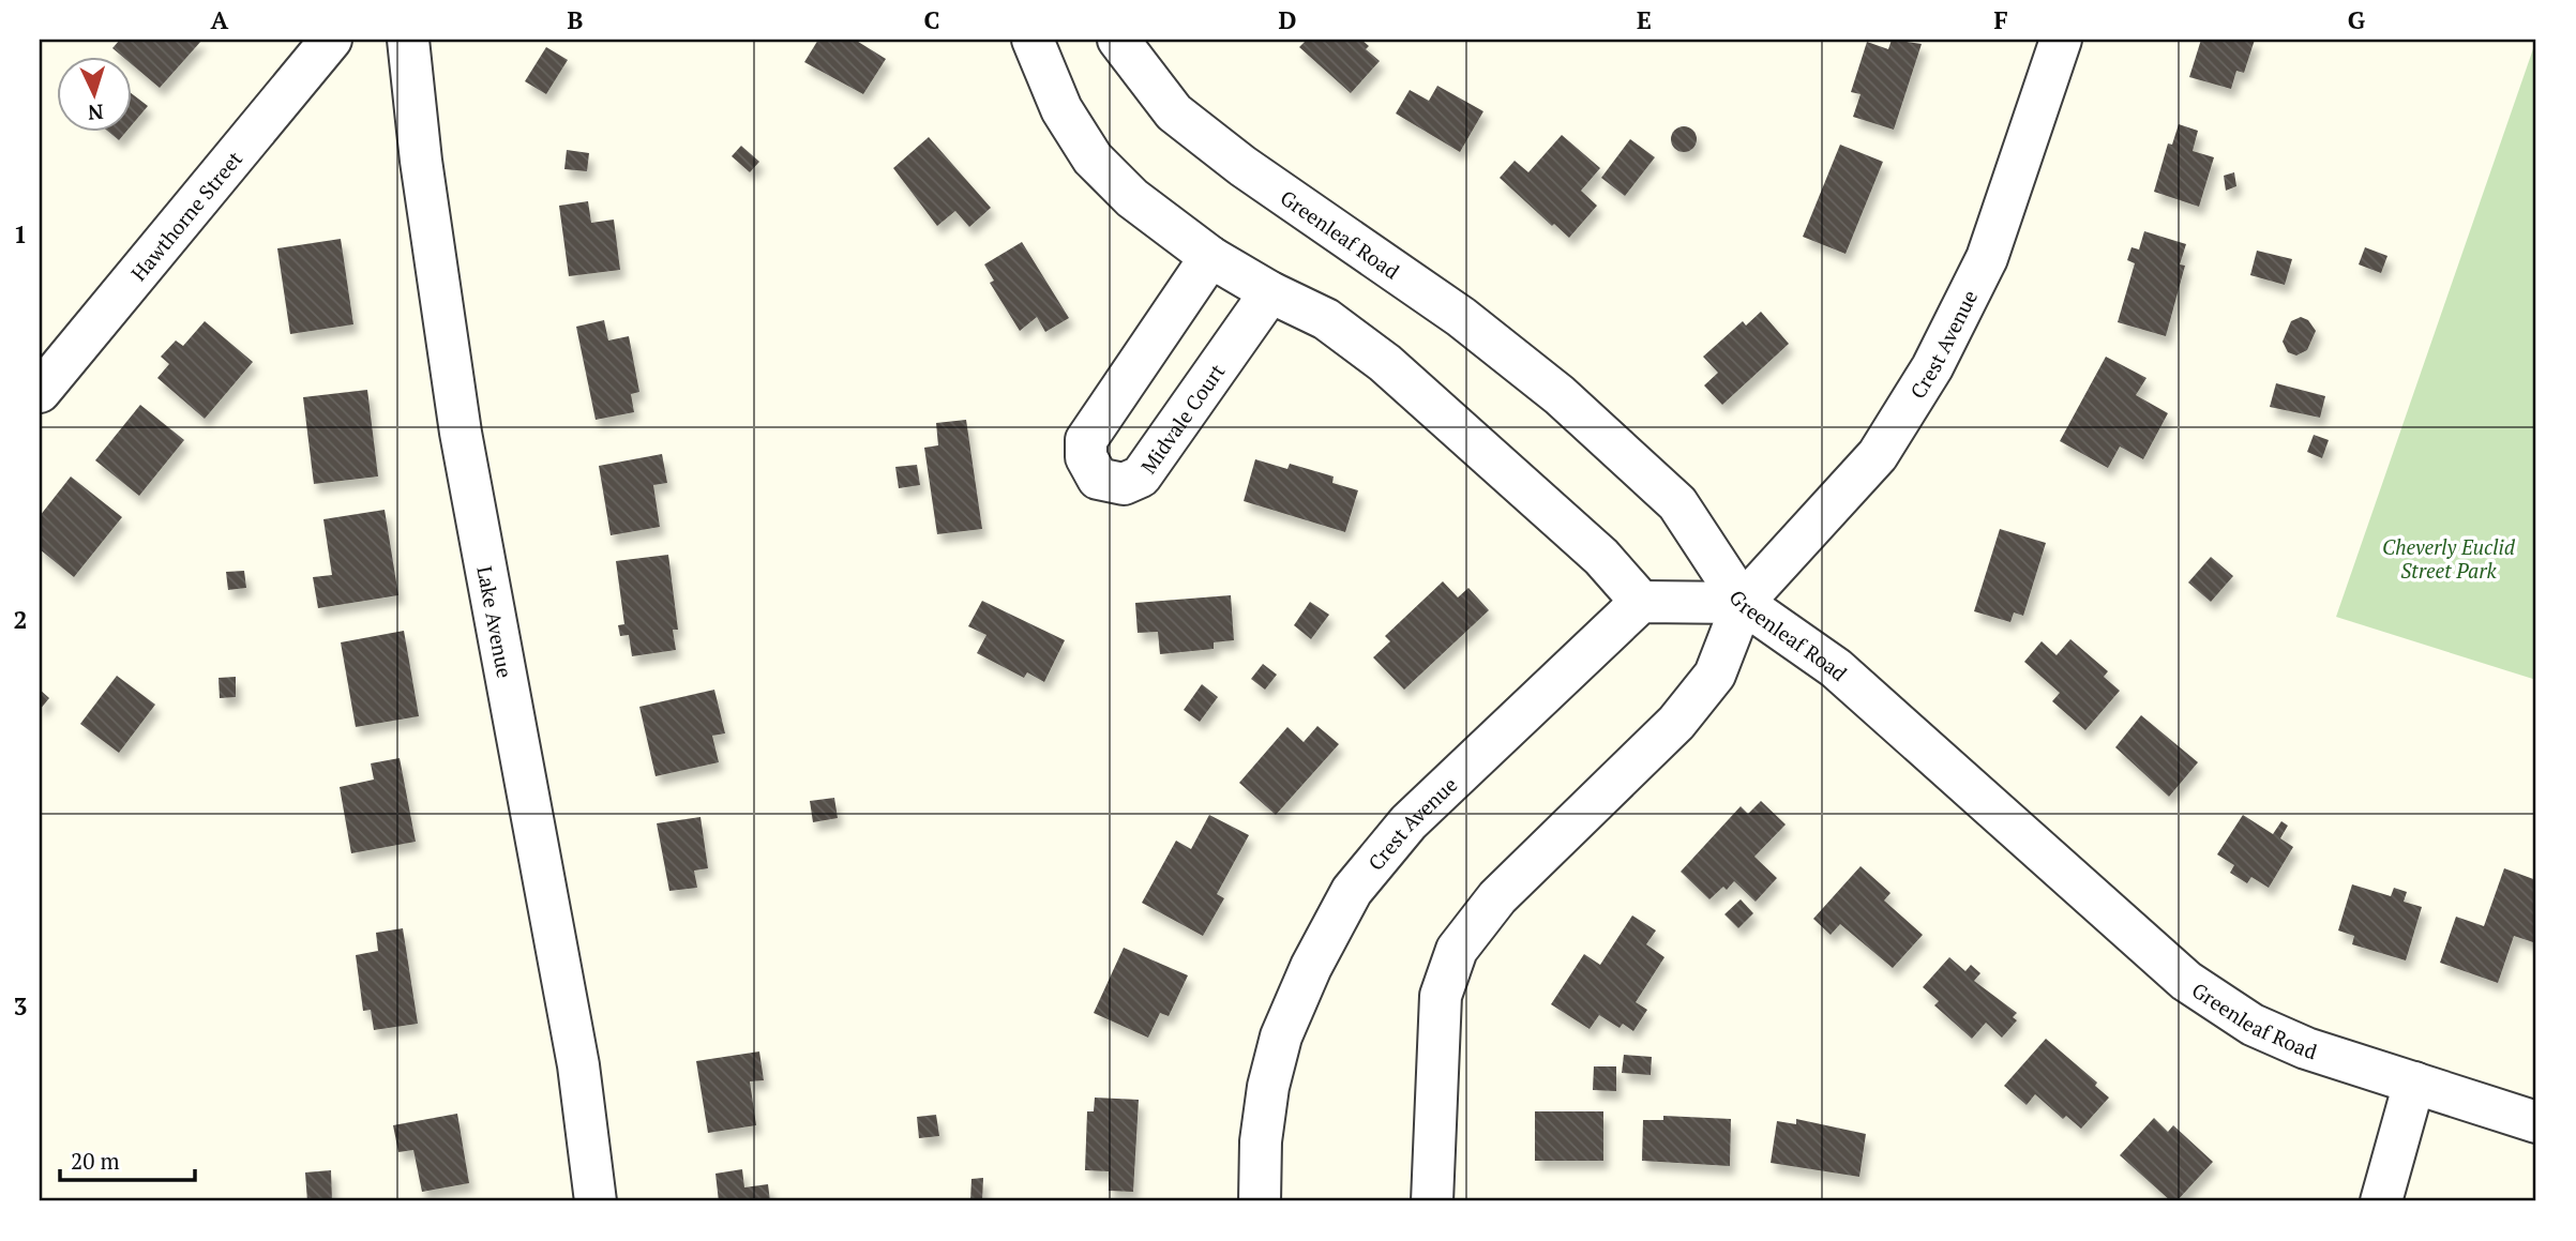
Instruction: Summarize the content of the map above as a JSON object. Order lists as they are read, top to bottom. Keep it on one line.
{"streets":{"street":["Hawthorne Street","Greenleaf Road","Crest Avenue","Midvale Court","Lake Avenue"]},"crossings":[["Greenleaf Road","Crest Avenue"]],"parks":["Cheverly Euclid Street Park"],"scale_bar":"20 m","north":"bottom","grid":{"columns":["A","B","C","D","E","F","G"],"rows":["1","2","3"]}}
